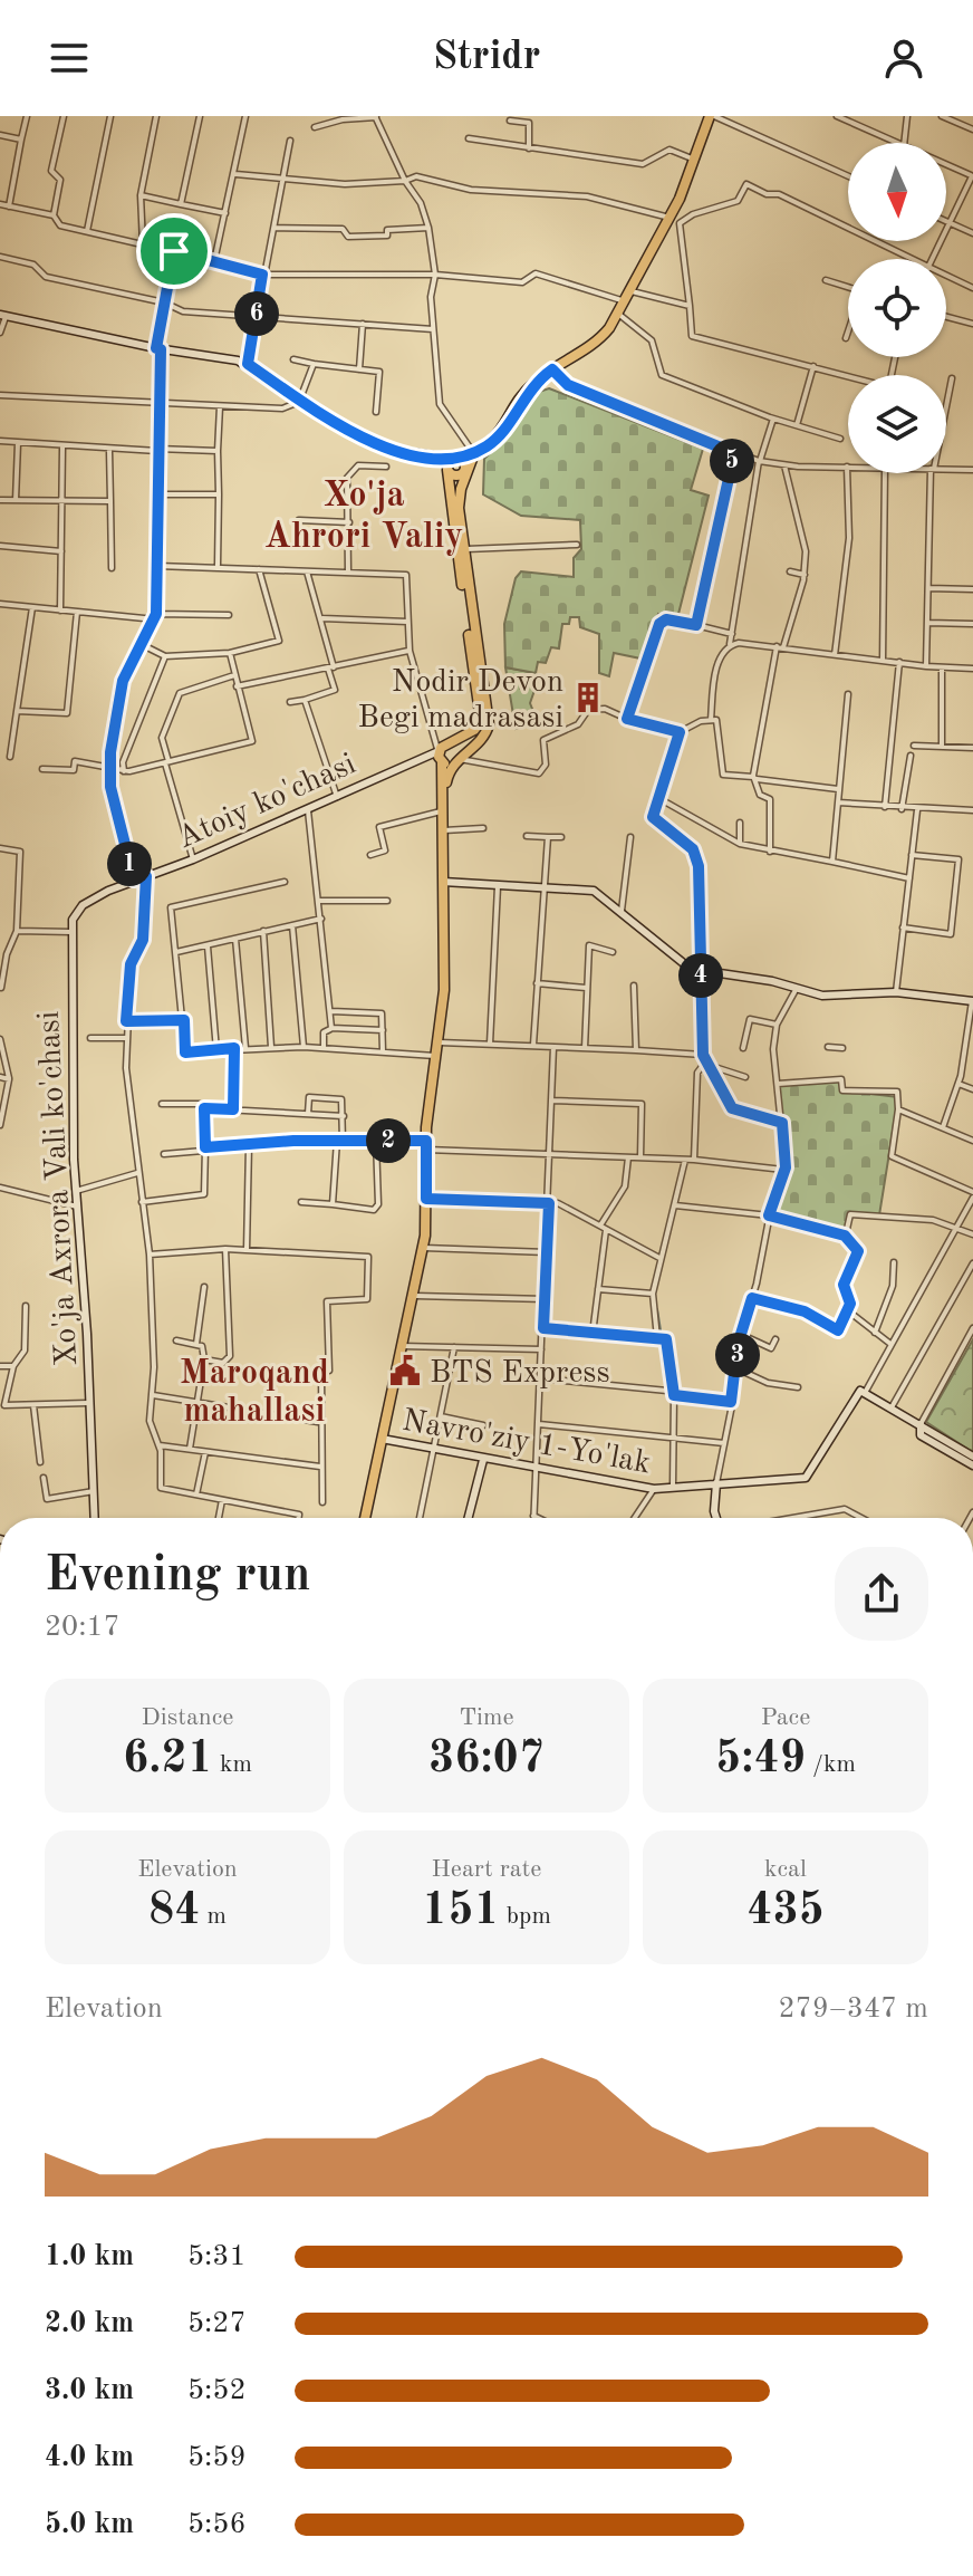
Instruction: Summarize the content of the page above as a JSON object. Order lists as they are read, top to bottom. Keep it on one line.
{"streets":{"street":["Atoiy ko'chasi","Xo'ja Axrora Vali ko'chasi","Navro'ziy 1-Yo'lak"]},"districts":["Xo'ja Ahrori Valiy","Maroqand mahallasi"],"places":{"building":["Nodir Devon Begi madrasasi"],"public building":["BTS Express"]},"north":"bottom","page":{"header":"Stridr","pins":["6","5","1","4","2","3"],"heading":["Evening run","20:17"],"stats":[["Distance","6.21 km"],["Time","36:07"],["Pace","5:49 /km"],["Elevation","84 m"],["Heart rate","151 bpm"],["kcal","435"]],"chart":["Elevation","279–347 m"],"list":[{"name":"1.0 km","note":"5:31"},{"name":"2.0 km","note":"5:27"},{"name":"3.0 km","note":"5:52"},{"name":"4.0 km","note":"5:59"},{"name":"5.0 km","note":"5:56"}]}}
